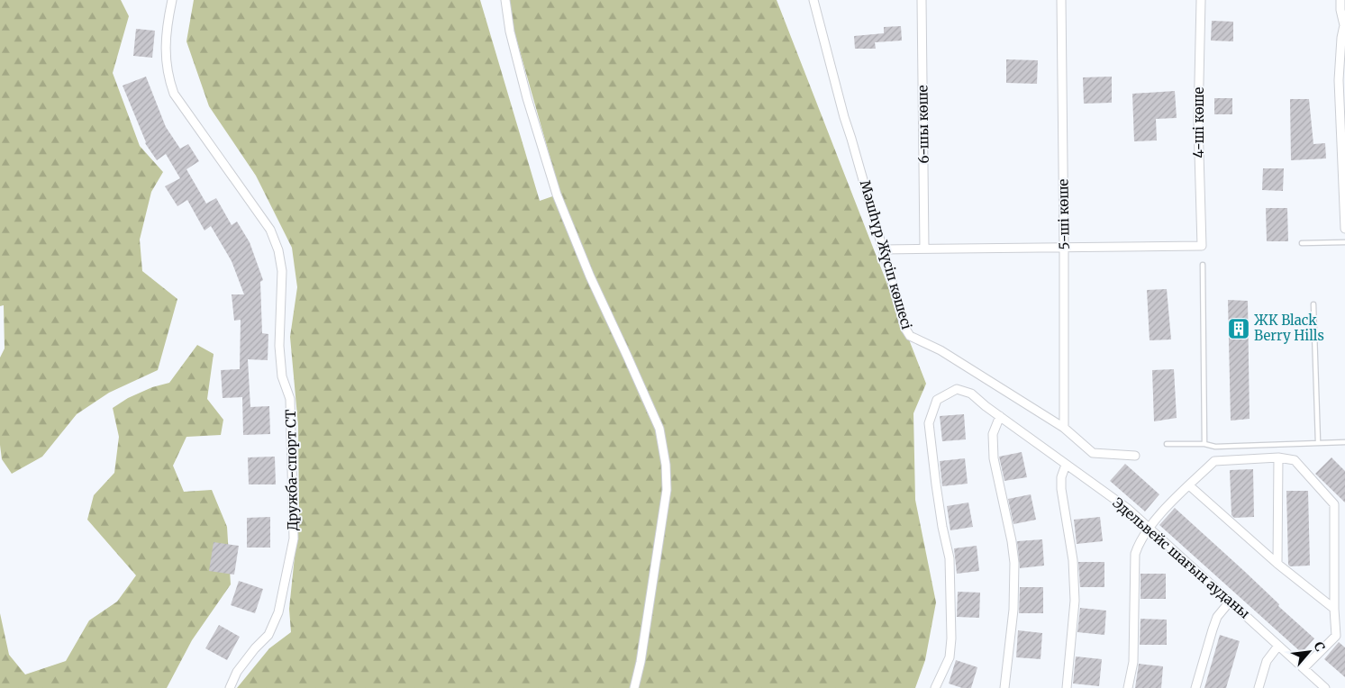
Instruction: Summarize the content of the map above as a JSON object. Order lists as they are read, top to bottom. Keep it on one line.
{"streets":{"street":["4-ші көше","6-шы көше","5-ші көше","Мәшhүр Жүсіп көшесі","Дружба-спорт СТ","Эдельвейс шағын ауданы"]},"crossings":[["4-ші көше","5-ші көше"],["5-ші көше","Мәшhүр Жүсіп көшесі"]],"places":{"building":["ЖК Black Berry Hills"]},"north":"top right"}
